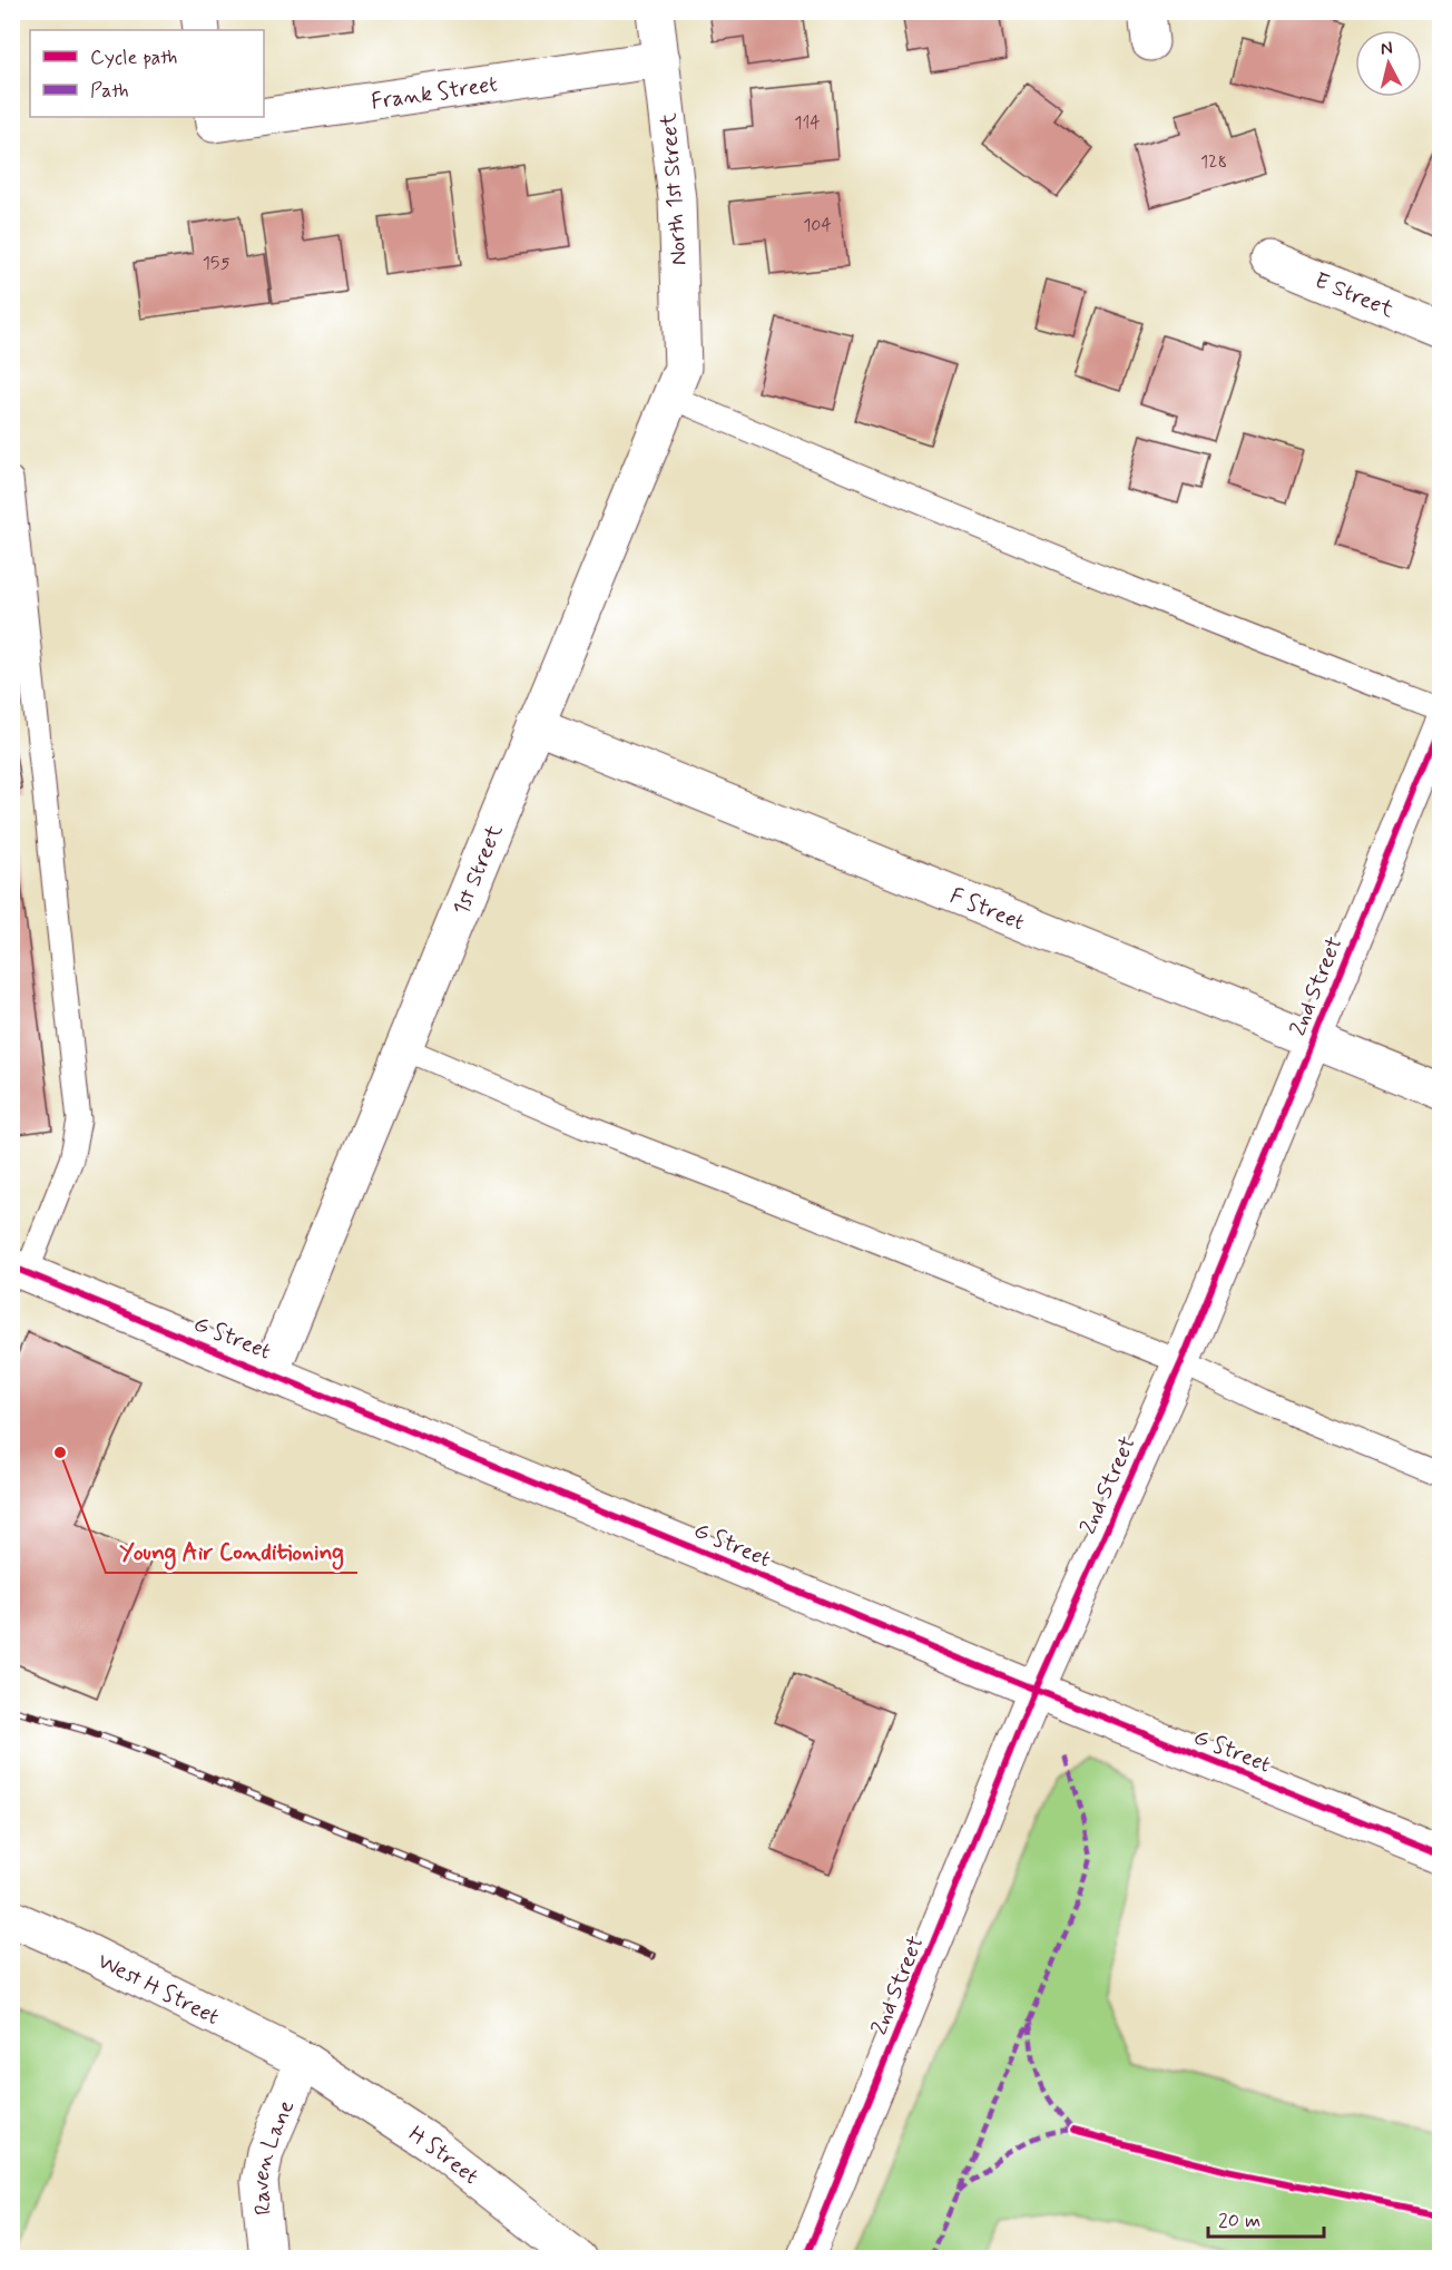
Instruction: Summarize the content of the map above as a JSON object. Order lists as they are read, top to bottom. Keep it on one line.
{"streets":{"street":["Frank Street","North 1st Street","E Street","1st Street","F Street","2nd Street","G Street","West H Street","H Street","Raven Lane"]},"crossings":[["Frank Street","North 1st Street"],["North 1st Street","1st Street"],["1st Street","F Street"],["1st Street","G Street"],["F Street","2nd Street"],["2nd Street","G Street"],["West H Street","H Street"],["West H Street","Raven Lane"],["H Street","Raven Lane"]],"places":["Young Air Conditioning"],"house_numbers":["114","128","104","155"],"legend":["Cycle path","Path"],"scale_bar":"20 m","north":"top"}
